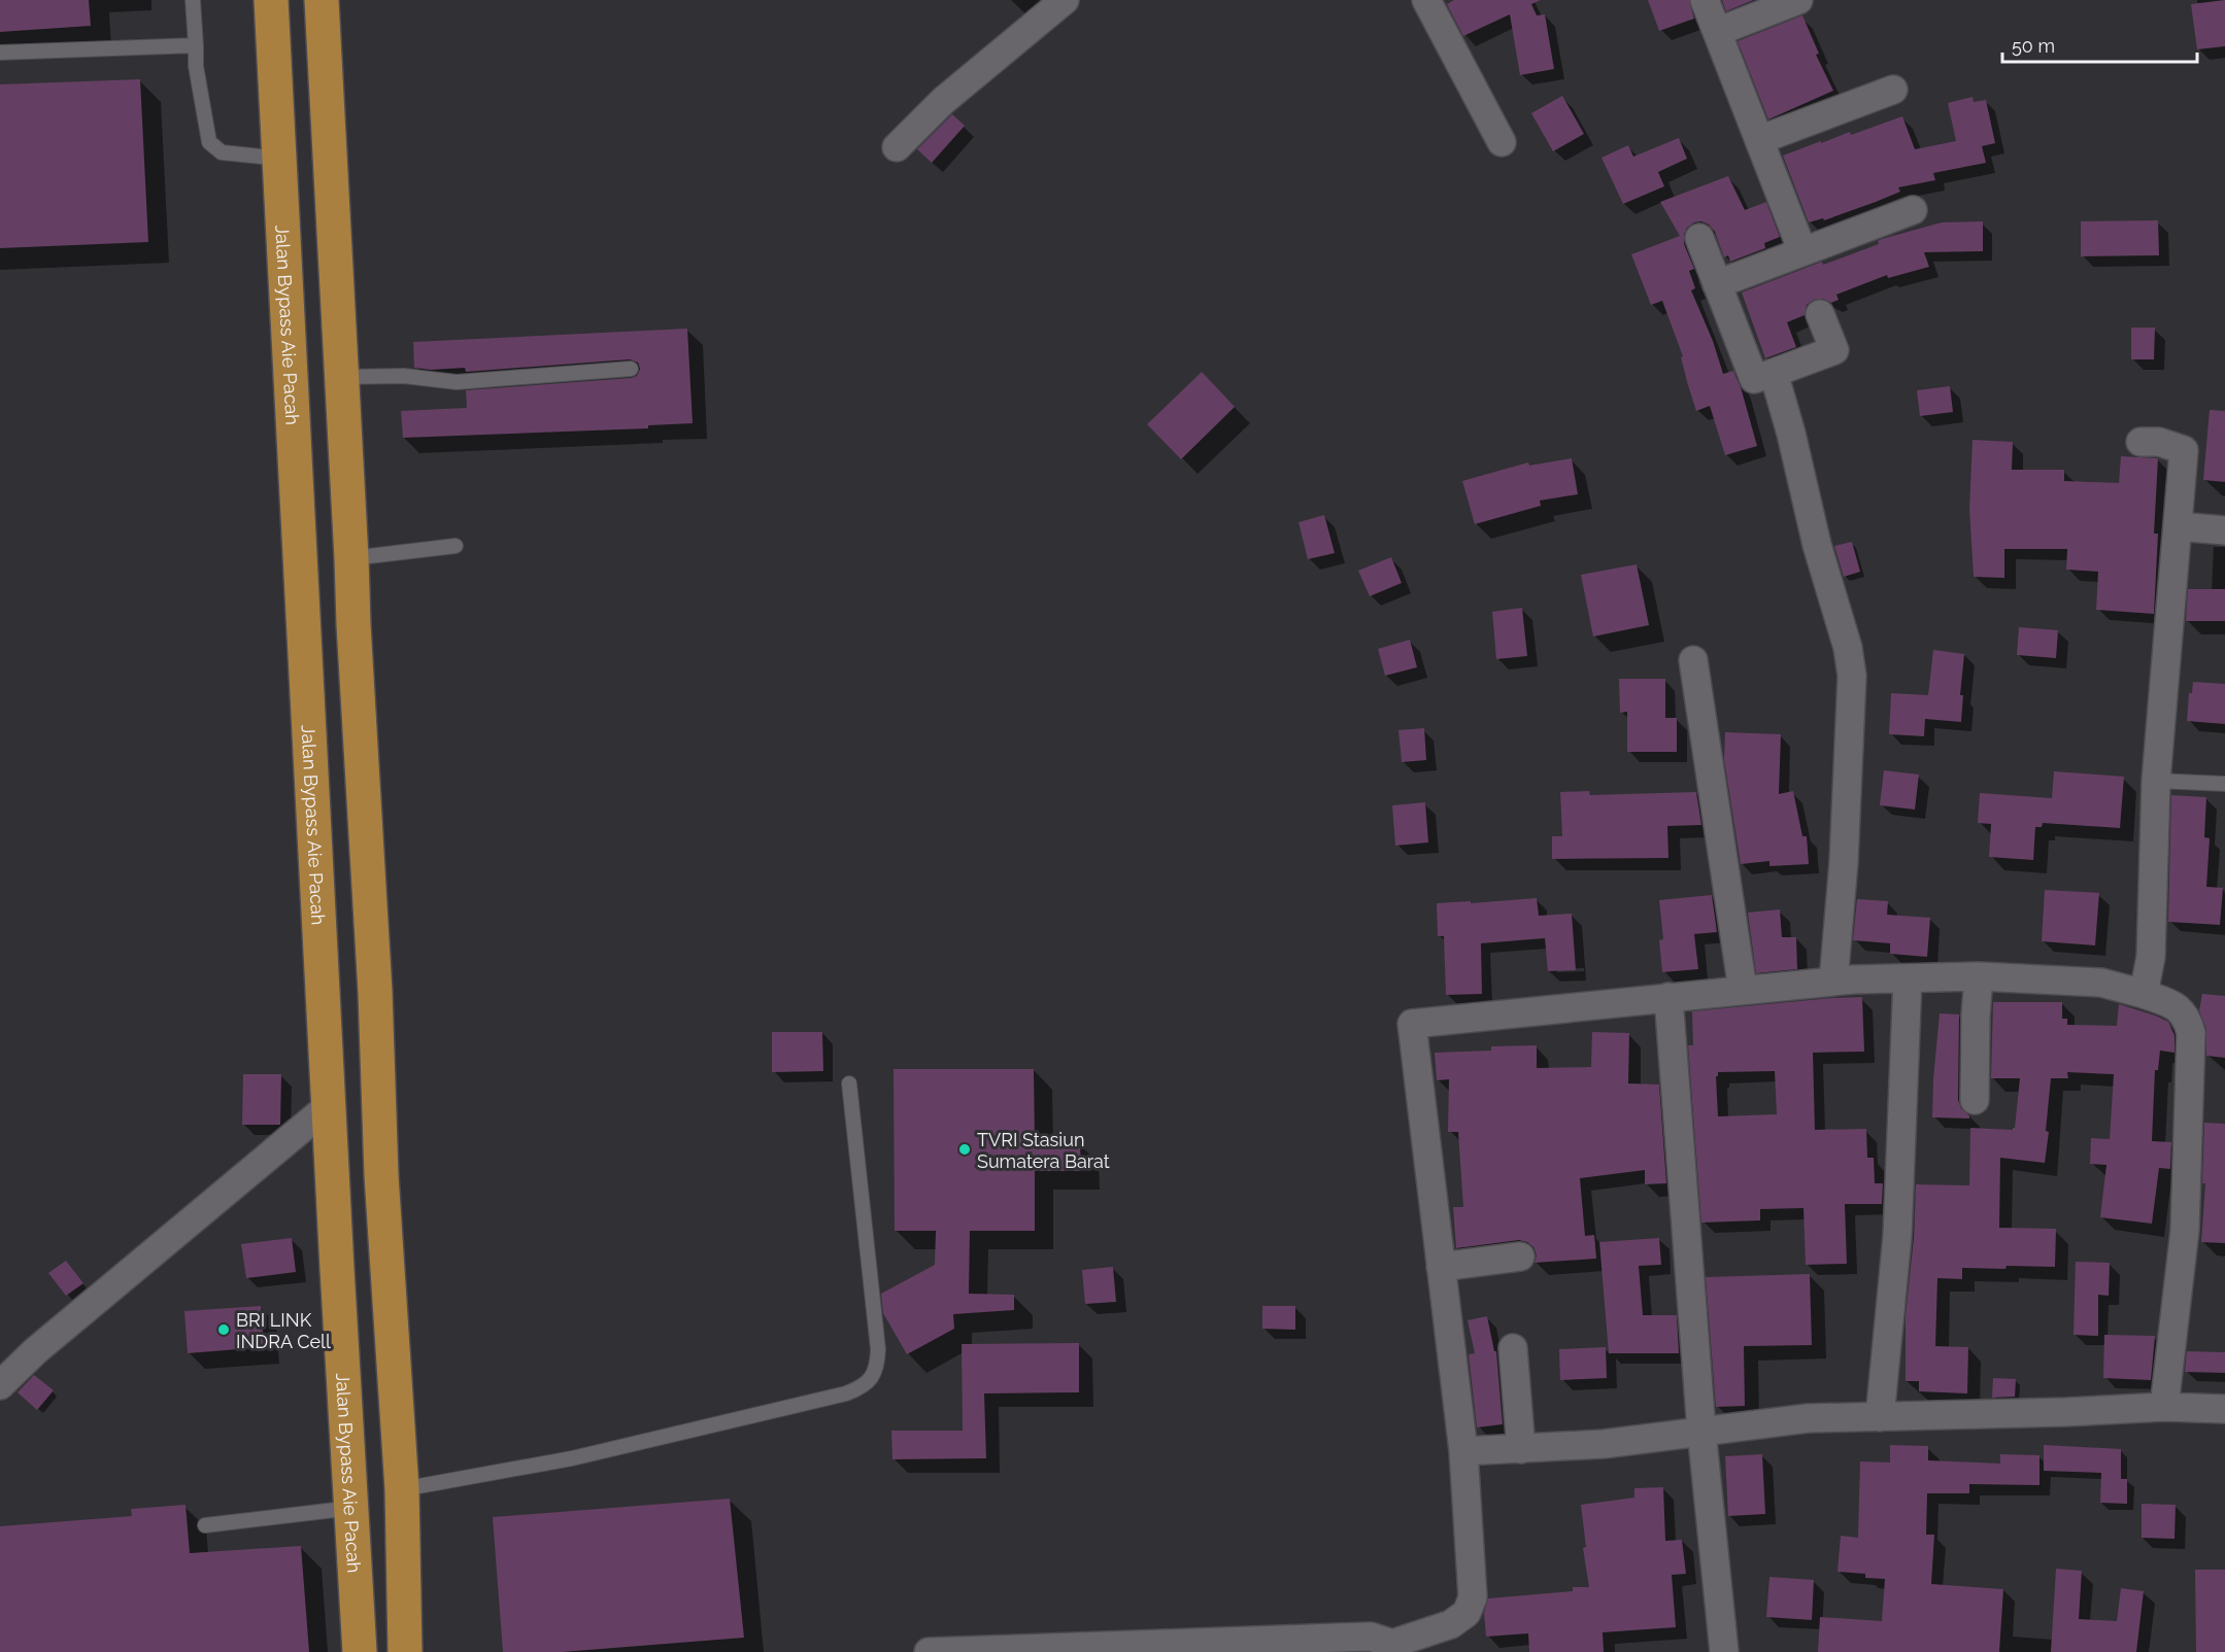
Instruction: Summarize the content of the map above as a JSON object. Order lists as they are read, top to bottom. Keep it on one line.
{"streets":{"highway":["Jalan Bypass Aie Pacah"]},"places":["TVRI Stasiun Sumatera Barat","BRI LINK INDRA Cell"],"scale_bar":"50 m"}
